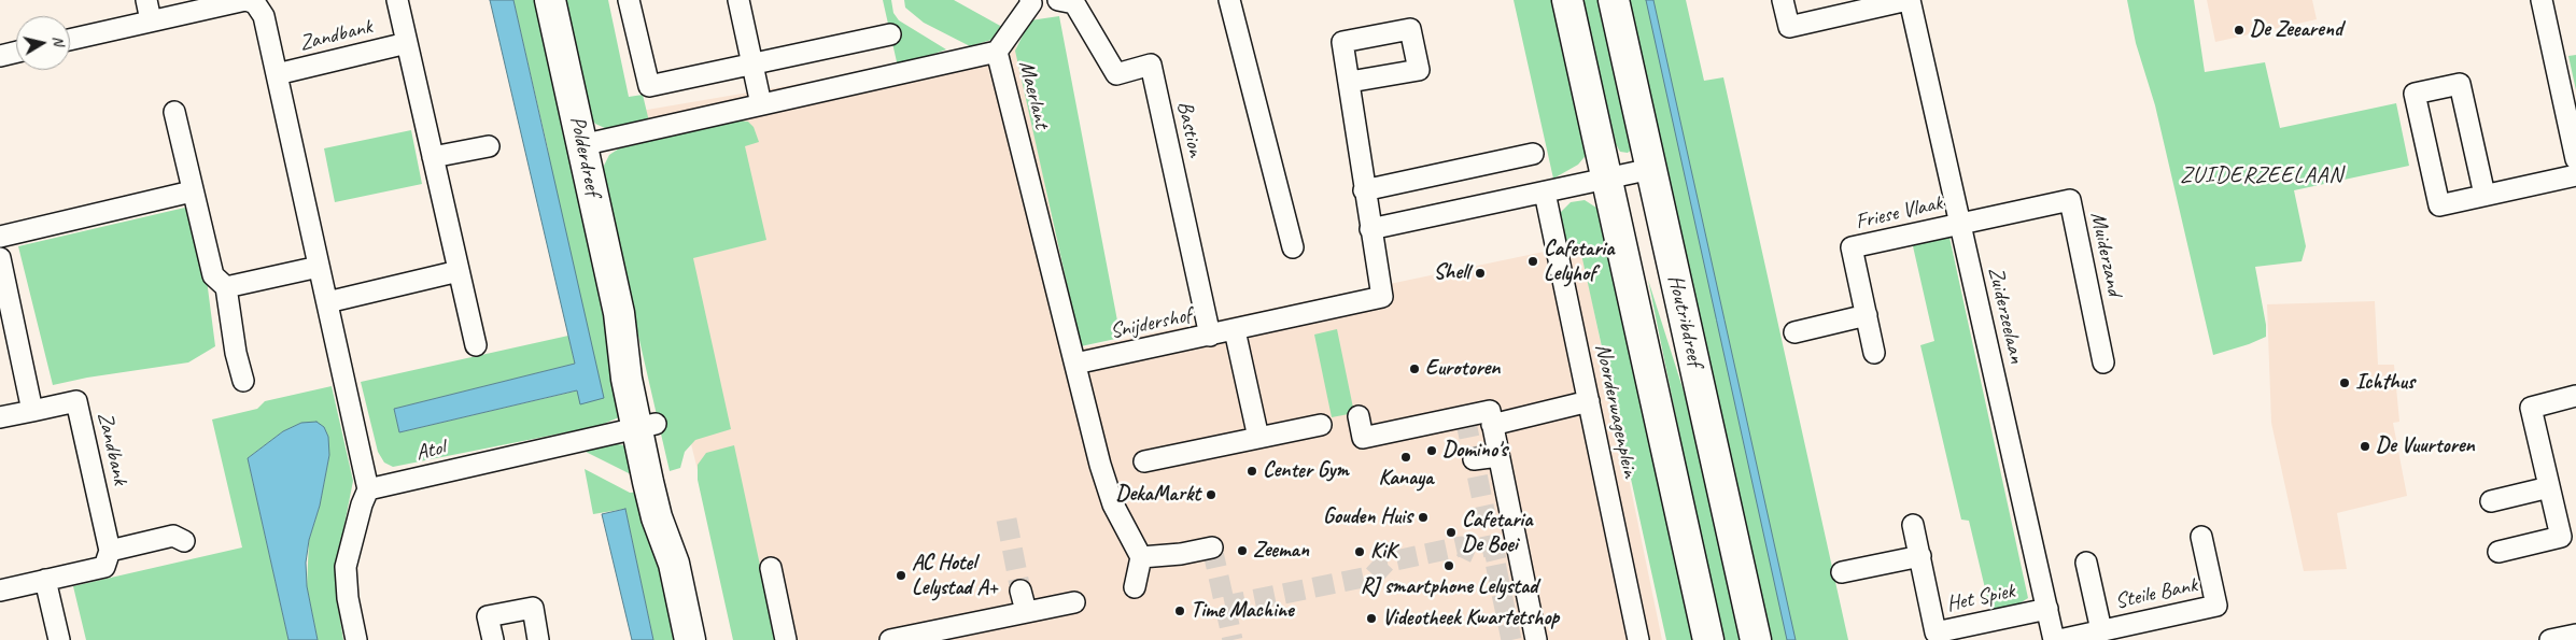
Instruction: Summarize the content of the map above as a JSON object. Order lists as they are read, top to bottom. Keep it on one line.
{"streets":{"main road":["Polderdreef","Houtribdreef"],"street":["Zandbank","Maerlant","Bastion","Friese Vlaak","Muiderzand","Zuiderzeelaan","Snijdershof","Noorderwagenplein","Atol","Steile Bank","Het Spiek"]},"crossings":[["Zandbank","Atol"],["Maerlant","Bastion"],["Maerlant","Polderdreef"],["Maerlant","Snijdershof"],["Bastion","Snijdershof"],["Polderdreef","Atol"],["Friese Vlaak","Muiderzand"],["Friese Vlaak","Zuiderzeelaan"],["Muiderzand","Zuiderzeelaan"],["Zuiderzeelaan","Het Spiek"]],"districts":["ZUIDERZEELAAN"],"places":["De Zeearend","Cafetaria Lelyhof","Shell","Eurotoren","Ichthus","De Vuurtoren","Domino's","Kanaya","Center Gym","DekaMarkt","Gouden Huis","Cafetaria De Boei","Zeeman","KiK","RJ smartphone Lelystad","AC Hotel Lelystad A+","Time Machine","Videotheek Kwartetshop"],"north":"right"}
